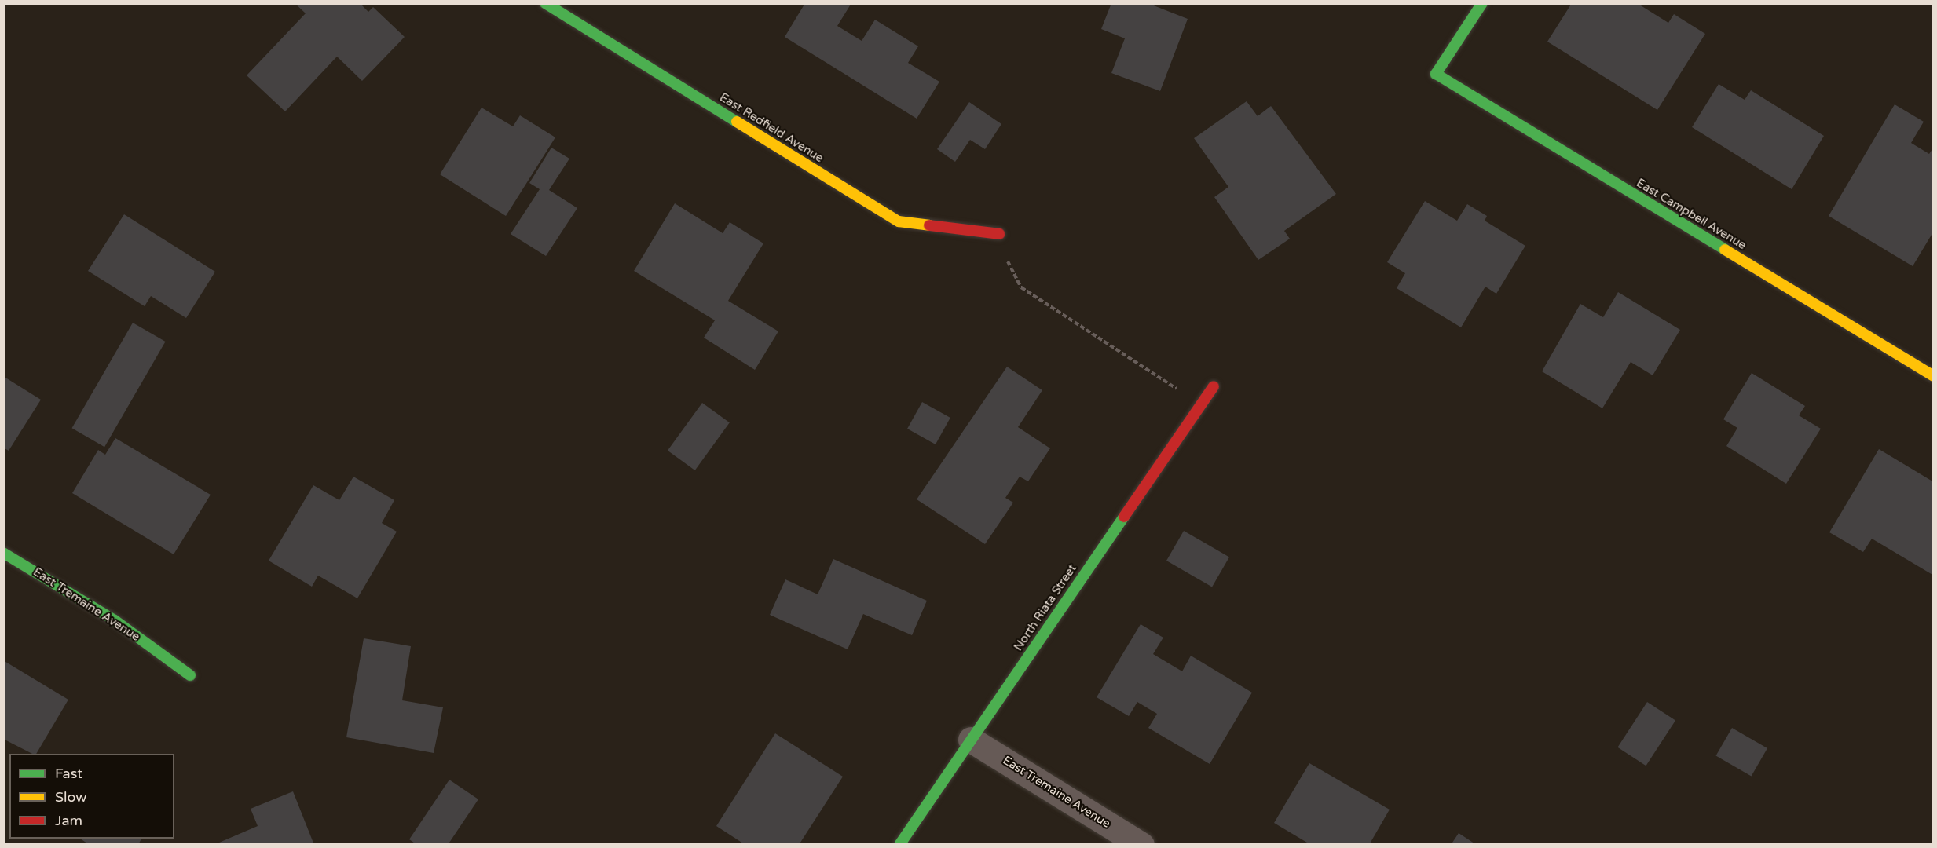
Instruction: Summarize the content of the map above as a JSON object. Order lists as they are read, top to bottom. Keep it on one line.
{"streets":{"street":["East Redfield Avenue","East Campbell Avenue","East Tremaine Avenue","North Riata Street"]},"crossings":[["East Tremaine Avenue","North Riata Street"]],"legend":["Fast","Slow","Jam"]}
